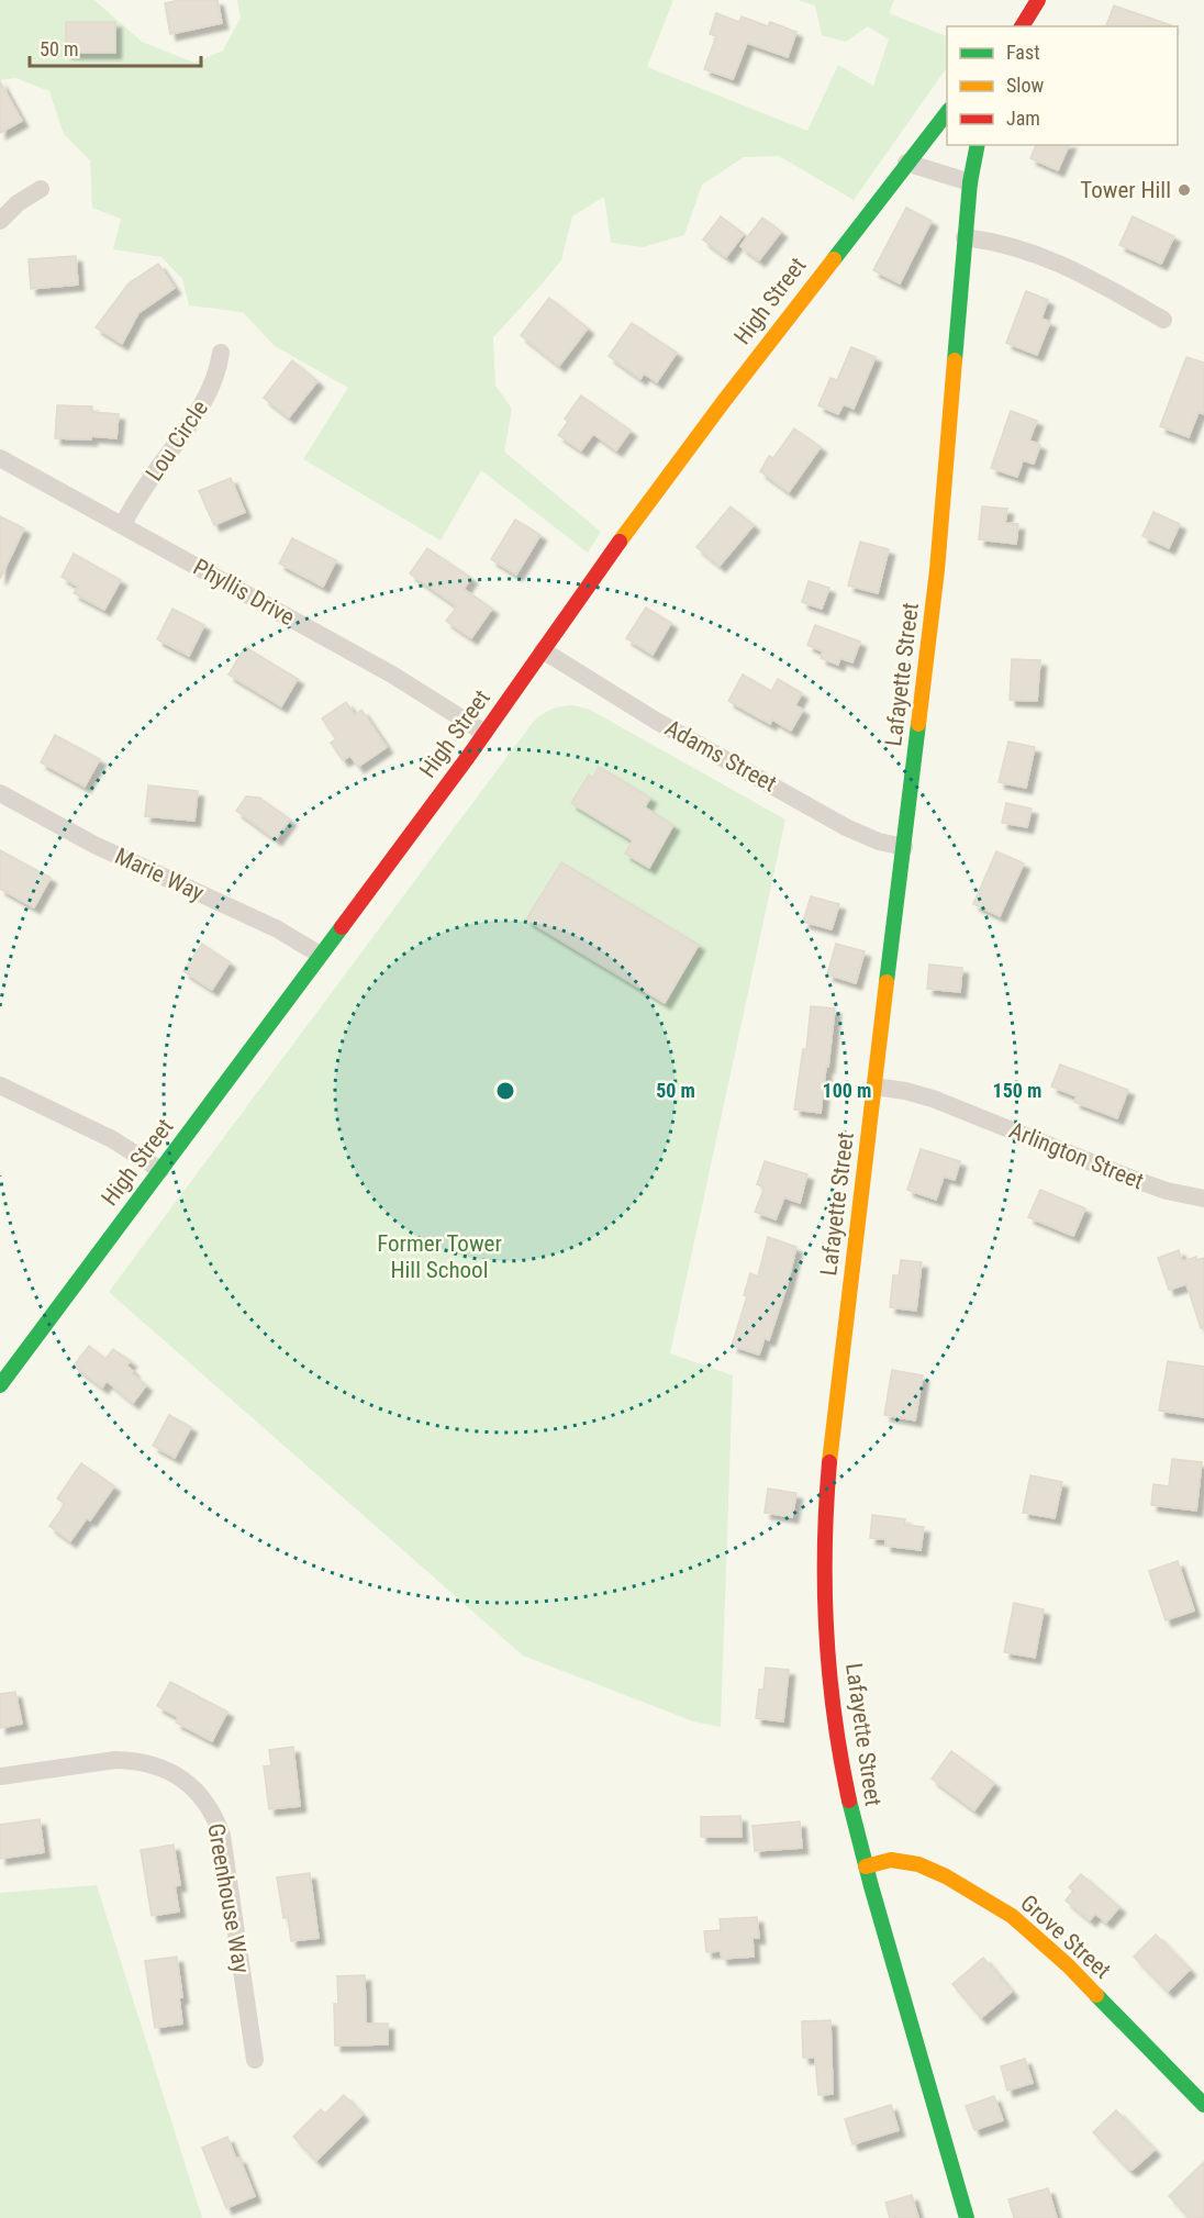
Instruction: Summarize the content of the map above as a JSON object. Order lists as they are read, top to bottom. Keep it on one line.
{"streets":{"main road":["High Street","Lafayette Street","Grove Street"],"street":["Lou Circle","Phyllis Drive","Adams Street","Marie Way","Arlington Street","Greenhouse Way"]},"crossings":[["High Street","Phyllis Drive"],["High Street","Adams Street"],["High Street","Marie Way"],["Lou Circle","Phyllis Drive"],["Lafayette Street","Adams Street"],["Lafayette Street","Arlington Street"],["Lafayette Street","Grove Street"]],"parks":["Former Tower Hill School"],"places":["Tower Hill"],"legend":["Fast","Slow","Jam"],"scale_bar":"50 m","rings":["50 m","100 m","150 m"]}
